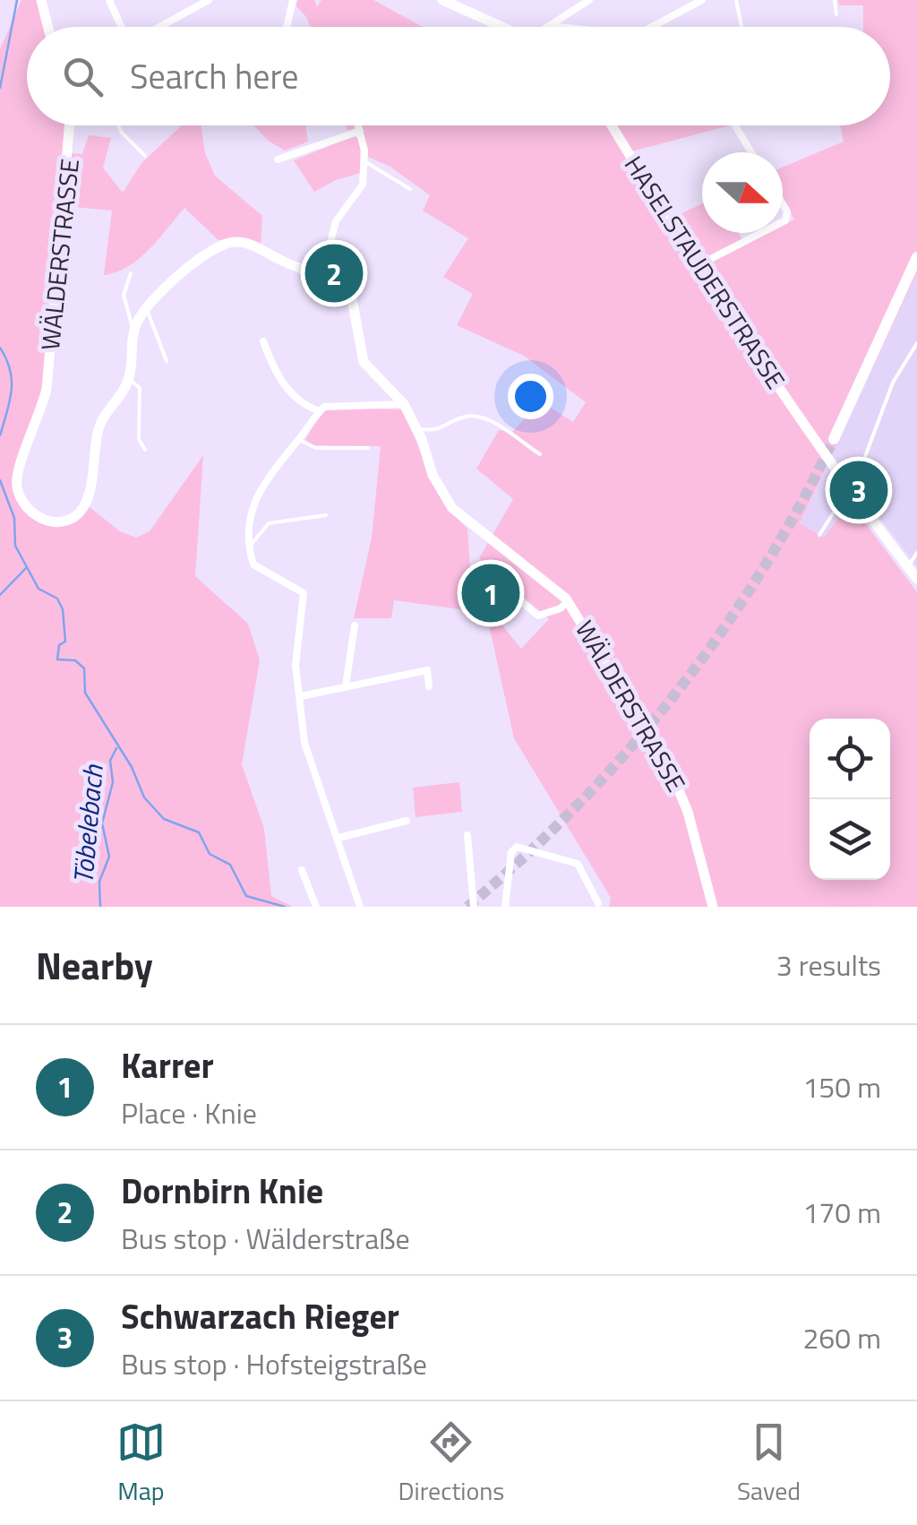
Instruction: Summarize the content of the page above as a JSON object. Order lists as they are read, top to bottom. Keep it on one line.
{"streets":{"street":["WÄLDERSTRASSE","HASELSTAUDERSTRASSE"]},"water":["Töbelebach"],"north":"right","page":{"search":"Search here","pins":["2","3","1"],"heading":["Nearby","3 results"],"list":[{"mark":"1","name":"Karrer","note":"Place · Knie","value":"150 m"},{"mark":"2","name":"Dornbirn Knie","note":"Bus stop · Wälderstraße","value":"170 m"},{"mark":"3","name":"Schwarzach Rieger","note":"Bus stop · Hofsteigstraße","value":"260 m"}],"nav":["Map","Directions","Saved"]}}
